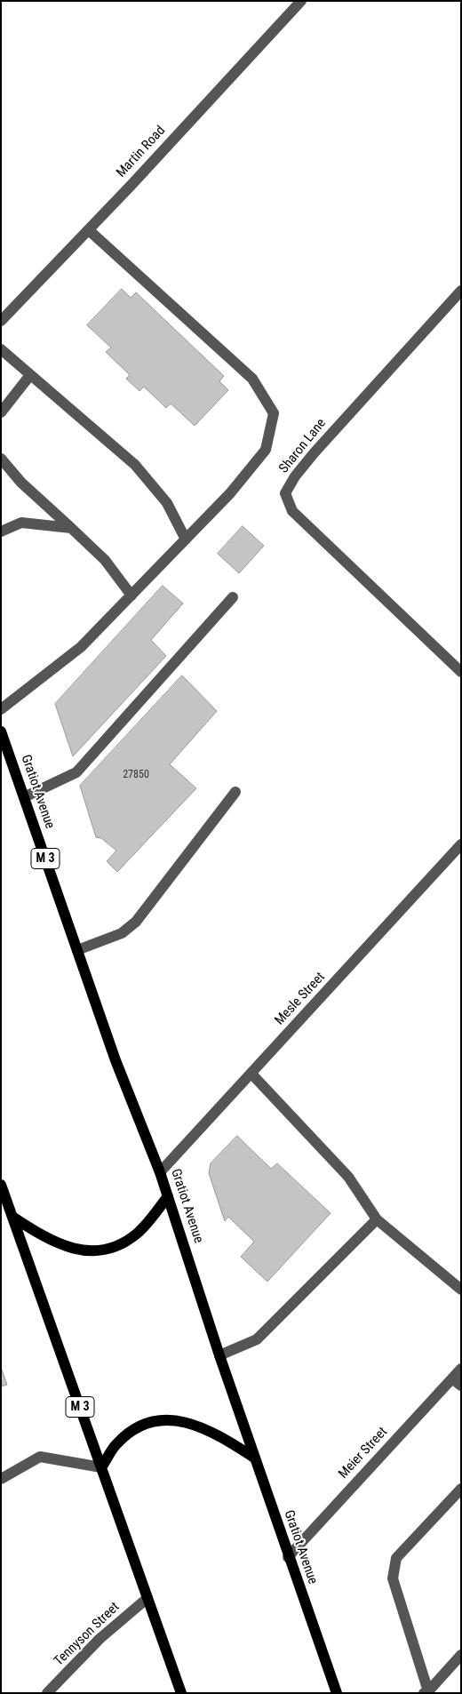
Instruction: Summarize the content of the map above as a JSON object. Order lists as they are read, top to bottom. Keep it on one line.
{"streets":{"main road":["Gratiot Avenue","M 3"],"street":["Martin Road","Sharon Lane","Mesle Street","Meier Street","Tennyson Street"]},"crossings":[["Gratiot Avenue","Mesle Street"],["Gratiot Avenue","Meier Street"],["M 3","Tennyson Street"]],"house_numbers":["27850"]}
